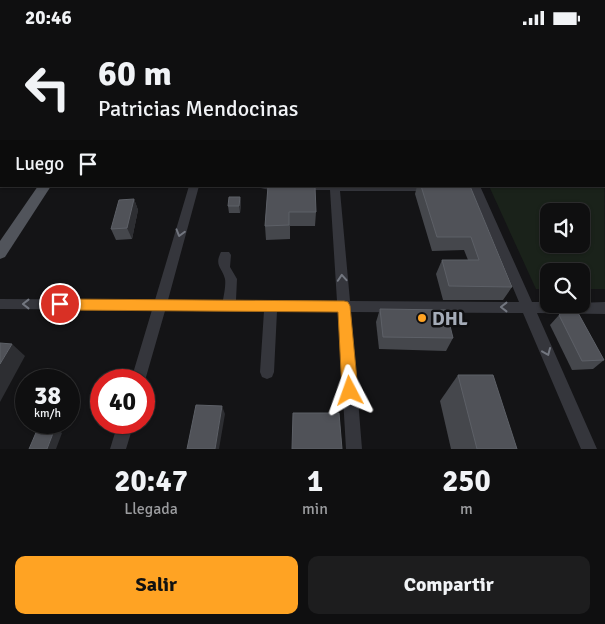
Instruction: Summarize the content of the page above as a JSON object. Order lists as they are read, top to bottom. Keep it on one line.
{"places":["DHL"],"page":{"status":"20:46","turn":["60 m","Patricias Mendocinas"],"then":"Luego","speed":"38 km/h","limit":"40","eta":["20:47","Llegada","1","min","250","m"],"buttons":["Salir","Compartir"]}}
